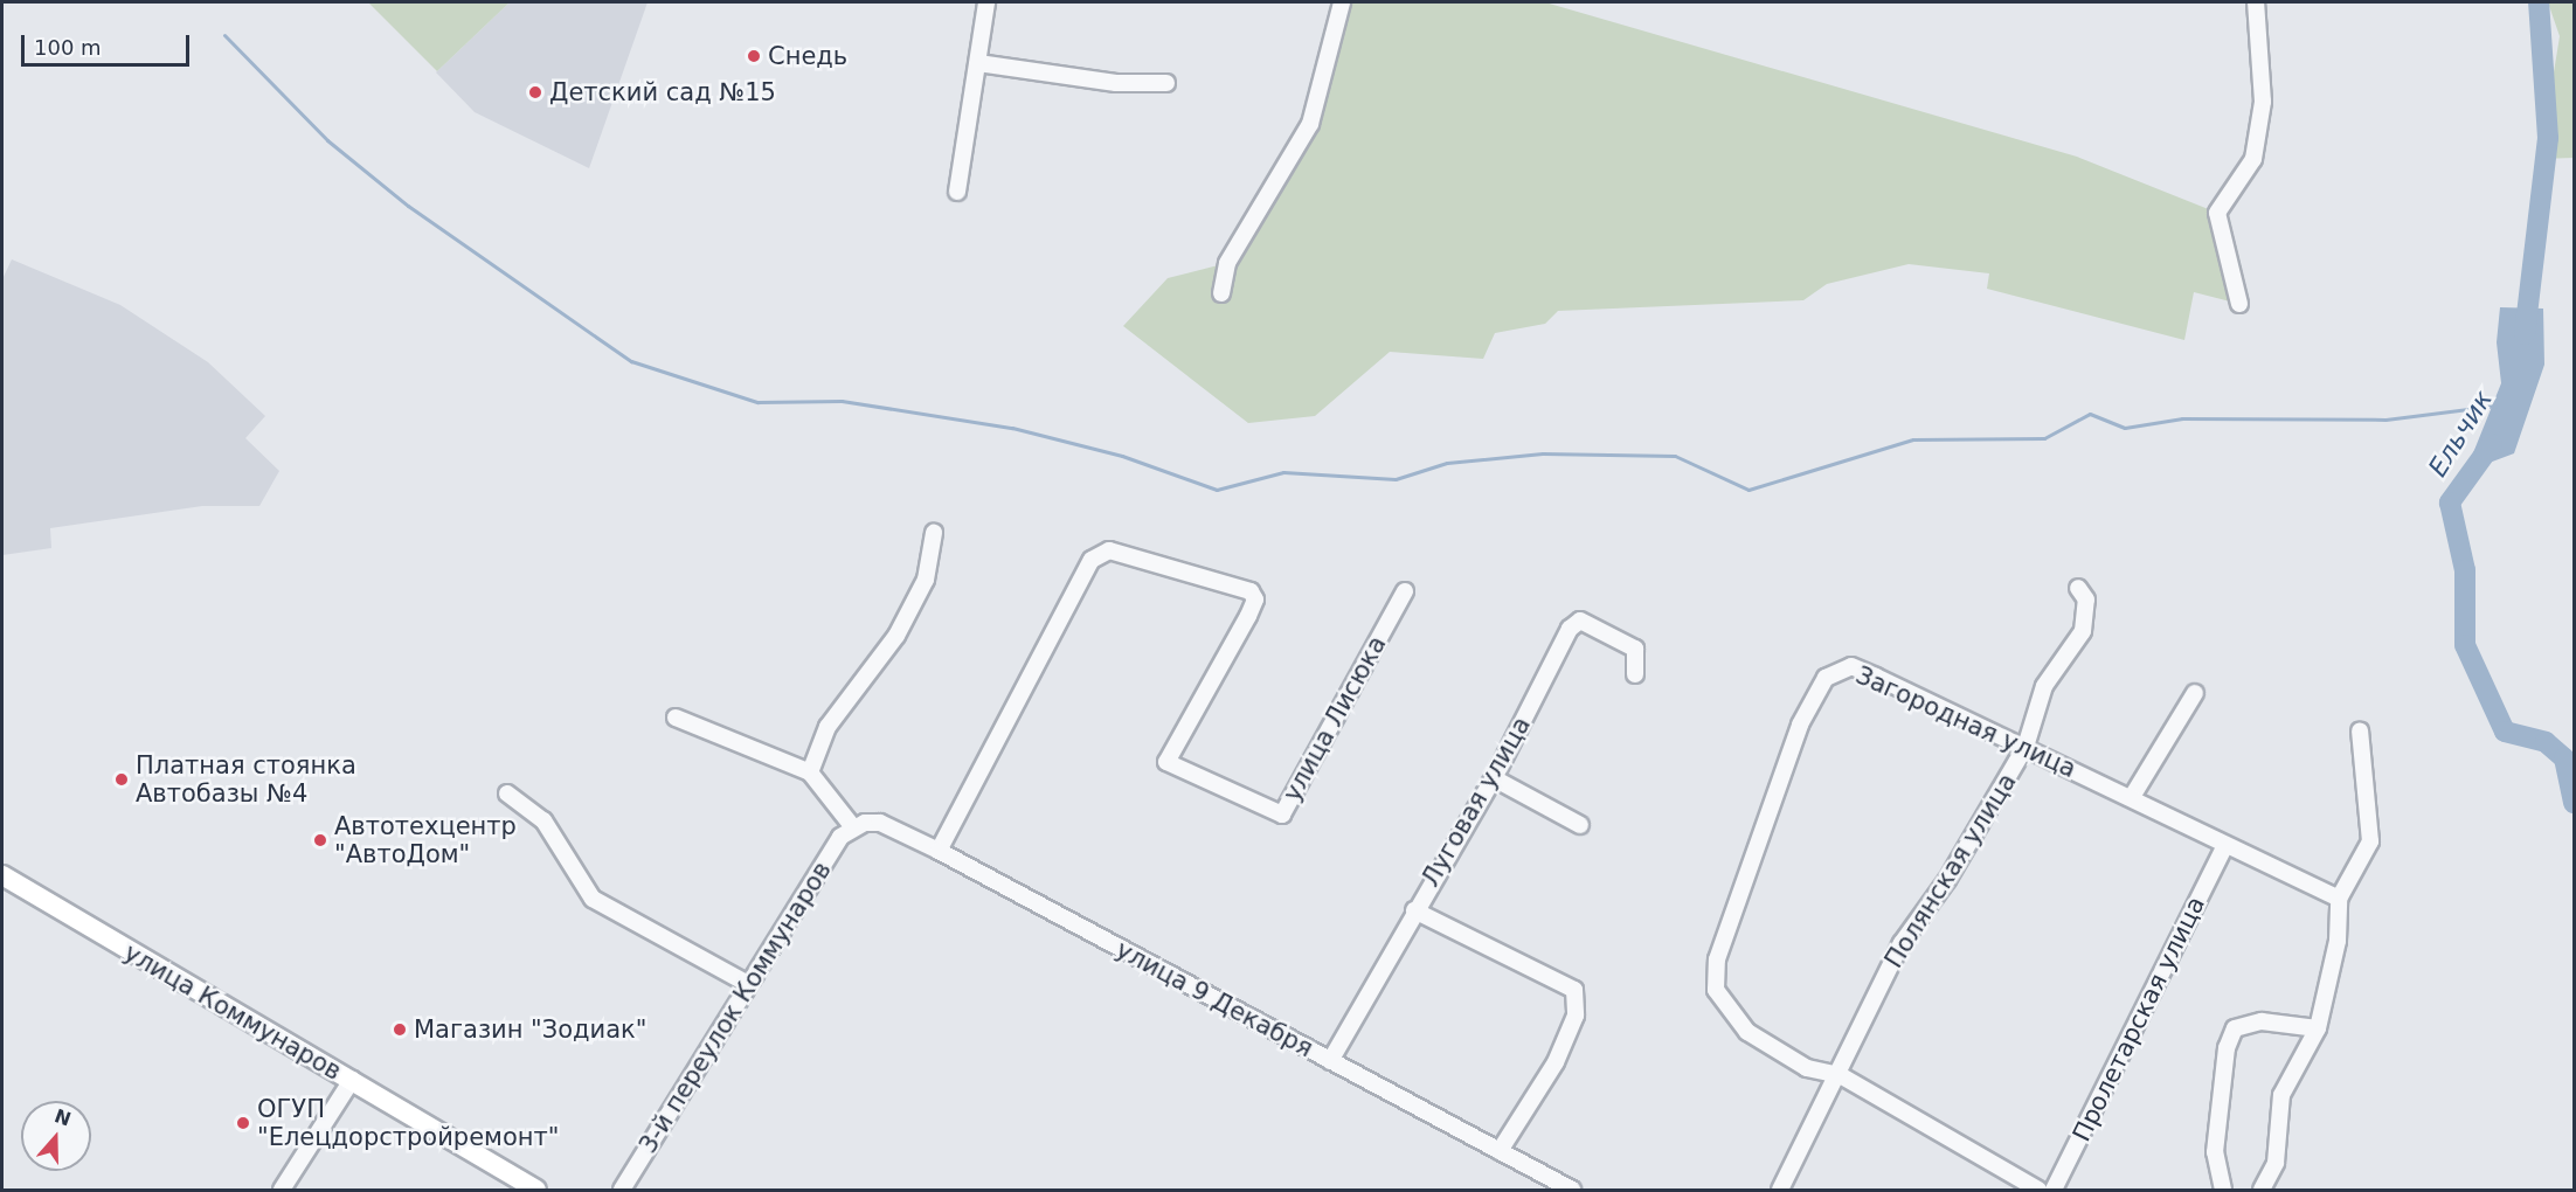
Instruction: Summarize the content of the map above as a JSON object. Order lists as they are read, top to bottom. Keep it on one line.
{"streets":{"main road":["улица Коммунаров"],"street":["улица Лисюка","Загородная улица","Луговая улица","Полянская улица","улица 9 Декабря","3-й переулок Коммунаров","Пролетарская улица"]},"crossings":[["улица Лисюка","улица 9 Декабря"],["Загородная улица","Полянская улица"],["Загородная улица","Пролетарская улица"],["Луговая улица","улица 9 Декабря"],["улица 9 Декабря","3-й переулок Коммунаров"]],"water":["Ельчик"],"places":["Снедь","Детский сад №15","Платная стоянка Автобазы №4","Автотехцентр \"АвтоДом\"","Магазин \"Зодиак\"","ОГУП \"Елецдорстройремонт\""],"scale_bar":"100 m","north":"top"}
